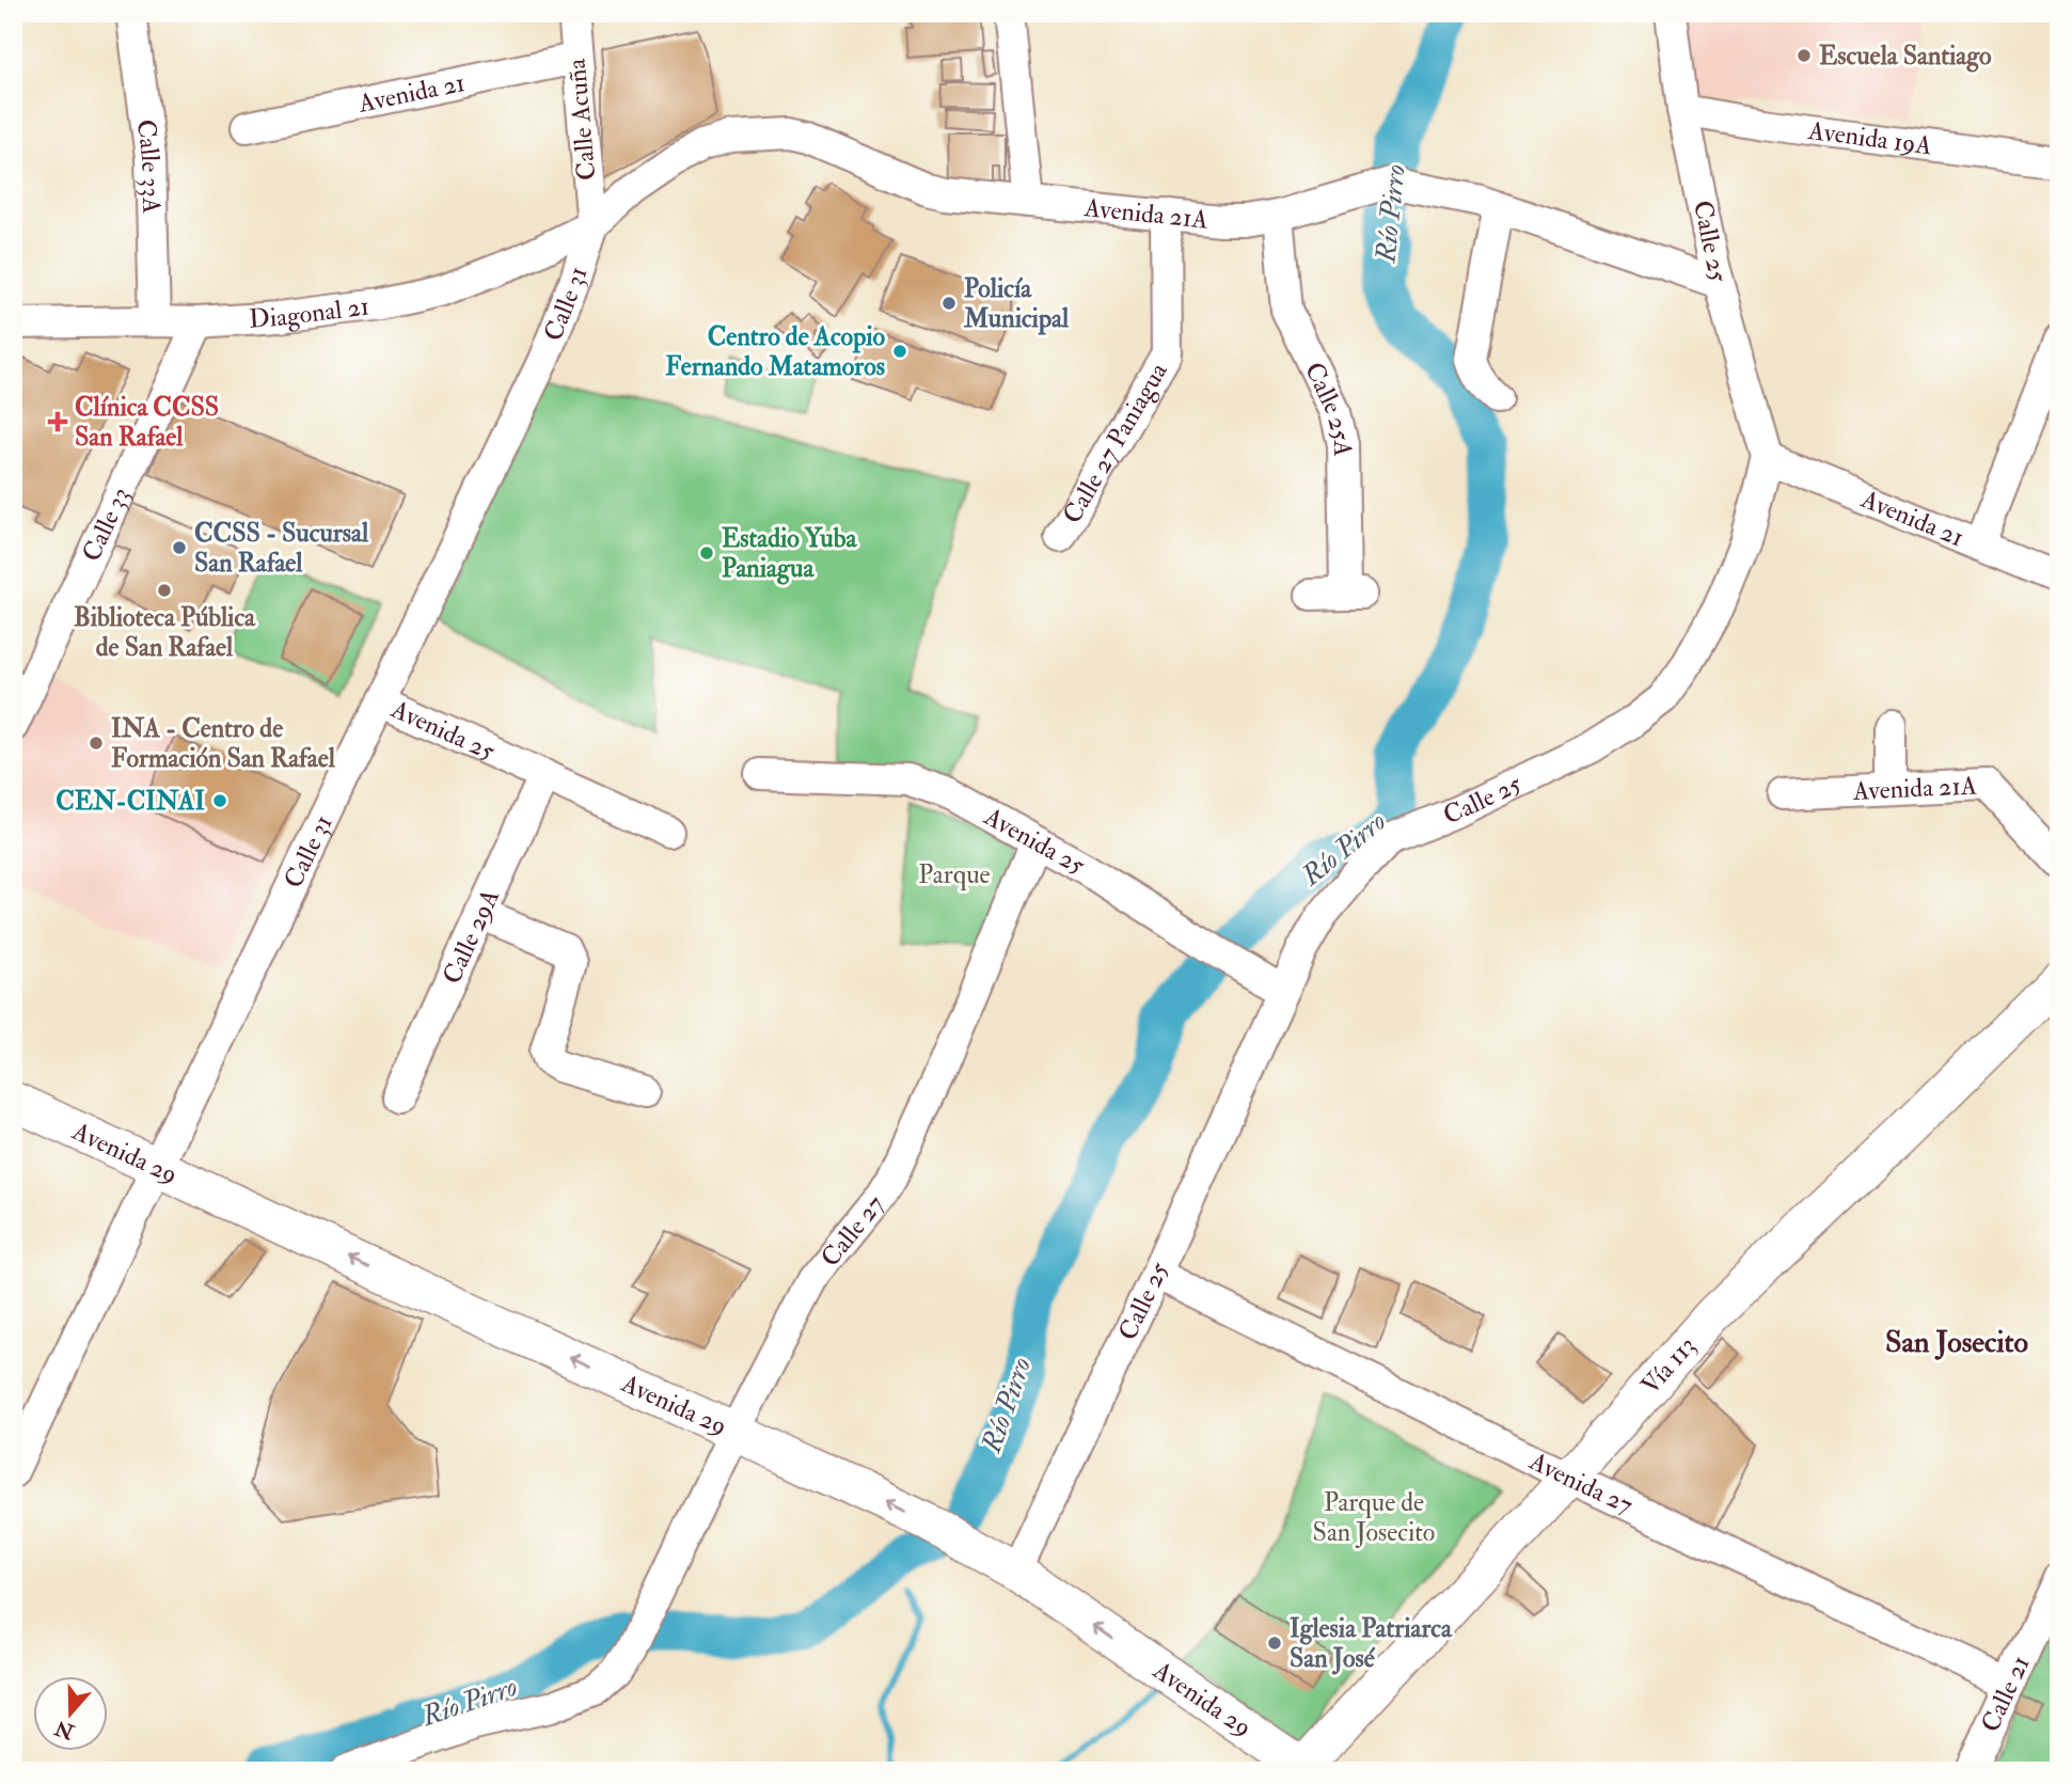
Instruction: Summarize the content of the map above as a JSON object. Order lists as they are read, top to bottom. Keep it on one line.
{"streets":{"main road":["Avenida 29","Vía 113"],"street":["Avenida 21","Calle Acuña","Avenida 19A","Calle 33A","Avenida 21A","Calle 25","Calle 31","Diagonal 21","Calle 25A","Calle 27 Paniagua","Calle 33","Avenida 25","Calle 29A","Calle 27","Avenida 27","Calle 21"]},"crossings":[["Avenida 21","Calle Acuña"],["Avenida 21","Calle 25"],["Calle Acuña","Avenida 21A"],["Calle Acuña","Calle 31"],["Calle Acuña","Diagonal 21"],["Avenida 19A","Calle 25"],["Calle 33A","Diagonal 21"],["Avenida 21A","Calle 25"],["Avenida 21A","Calle 31"],["Avenida 21A","Diagonal 21"],["Avenida 21A","Calle 25A"],["Avenida 21A","Calle 27 Paniagua"],["Calle 25","Avenida 25"],["Calle 25","Avenida 29"],["Calle 25","Avenida 27"],["Calle 31","Diagonal 21"],["Calle 31","Avenida 25"],["Calle 31","Avenida 29"],["Diagonal 21","Calle 33"],["Avenida 25","Calle 29A"],["Avenida 25","Calle 27"],["Avenida 29","Calle 27"],["Avenida 29","Vía 113"],["Vía 113","Avenida 27"],["Avenida 27","Calle 21"]],"one_way":["Avenida 29"],"districts":["San Josecito"],"water":["Río Pirro"],"parks":["Parque","Parque de San Josecito"],"places":{"other":["Escuela Santiago","Policía Municipal","Centro de Acopio Fernando Matamoros","CCSS - Sucursal San Rafael","Estadio Yuba Paniagua","Biblioteca Pública de San Rafael","INA - Centro de Formación San Rafael","CEN-CINAI","Iglesia Patriarca San José"],"health":["Clínica CCSS San Rafael"]},"north":"bottom"}
